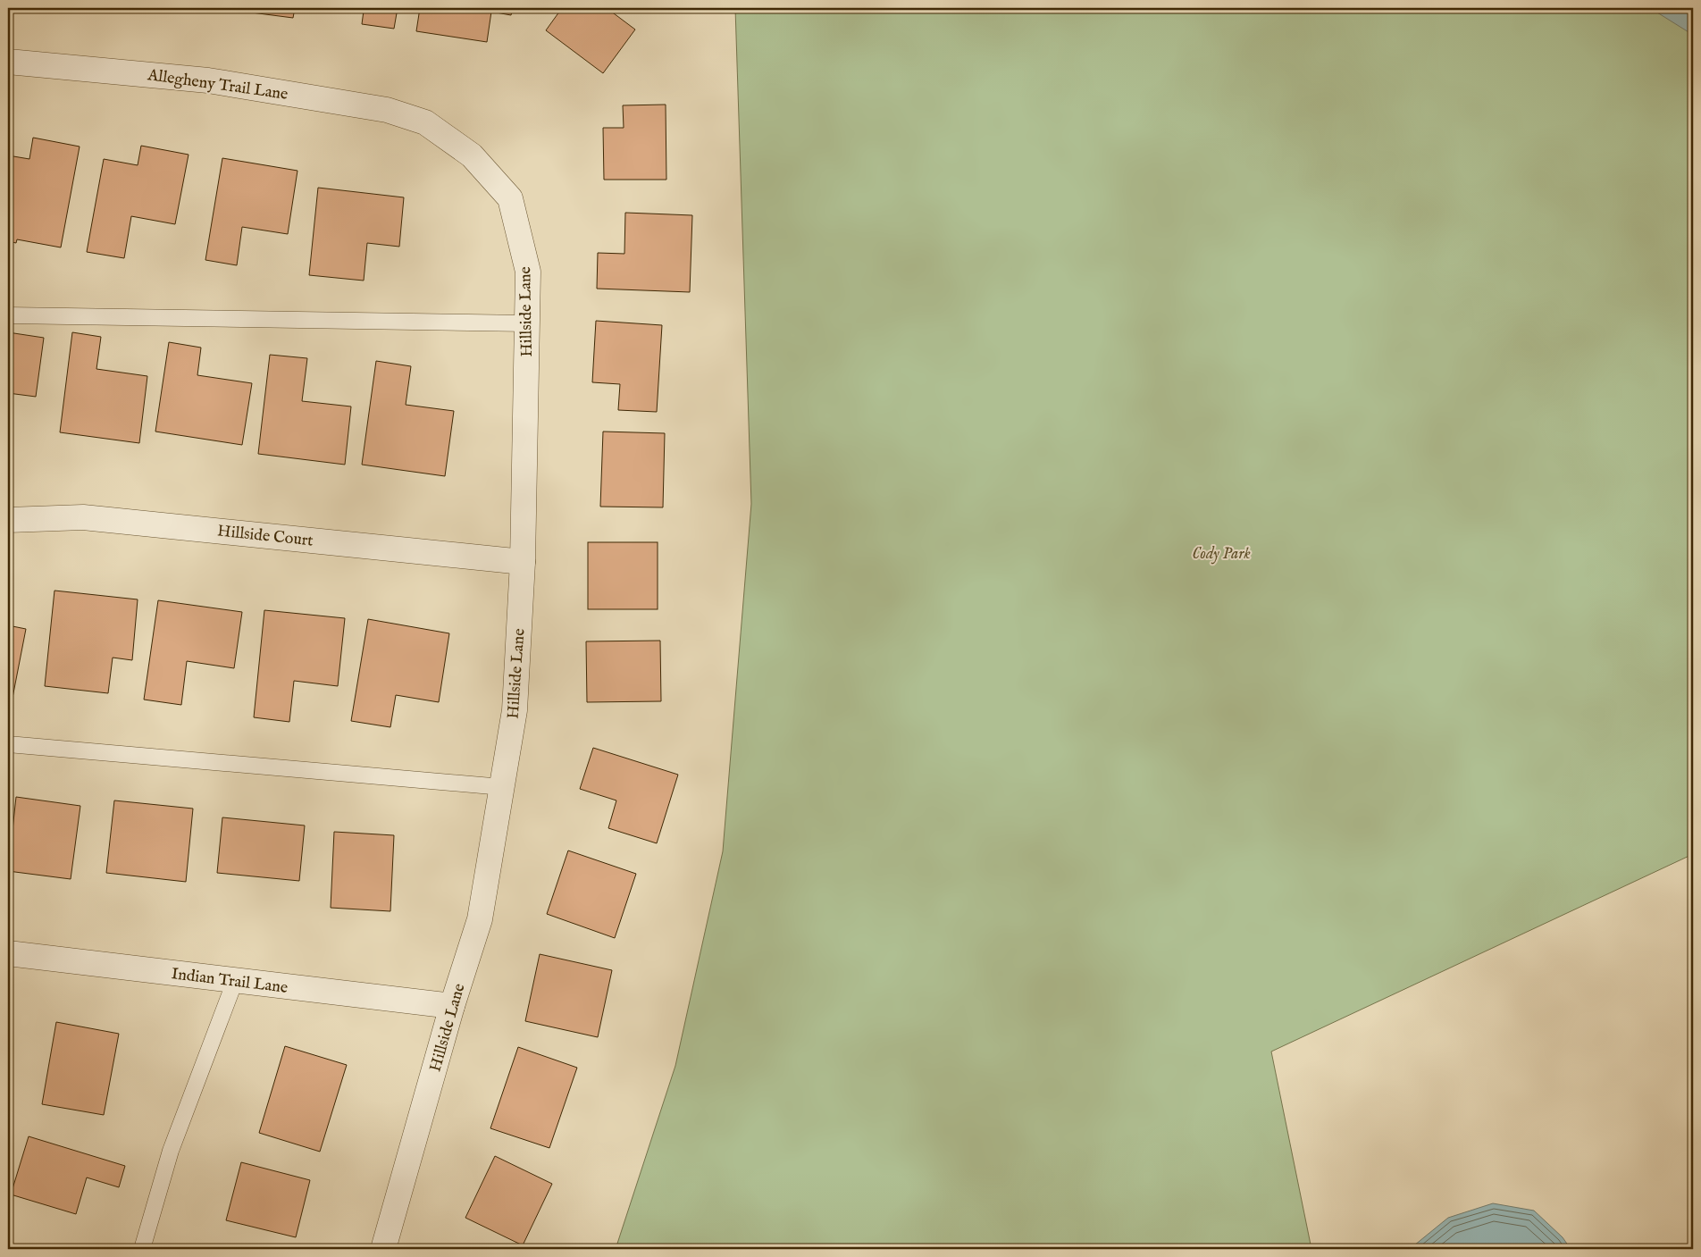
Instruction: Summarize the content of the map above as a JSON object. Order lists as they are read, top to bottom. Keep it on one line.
{"streets":{"street":["Allegheny Trail Lane","Hillside Lane","Hillside Court","Indian Trail Lane"]},"crossings":[["Allegheny Trail Lane","Hillside Lane"],["Hillside Lane","Hillside Court"],["Hillside Lane","Indian Trail Lane"]],"parks":["Cody Park"]}
